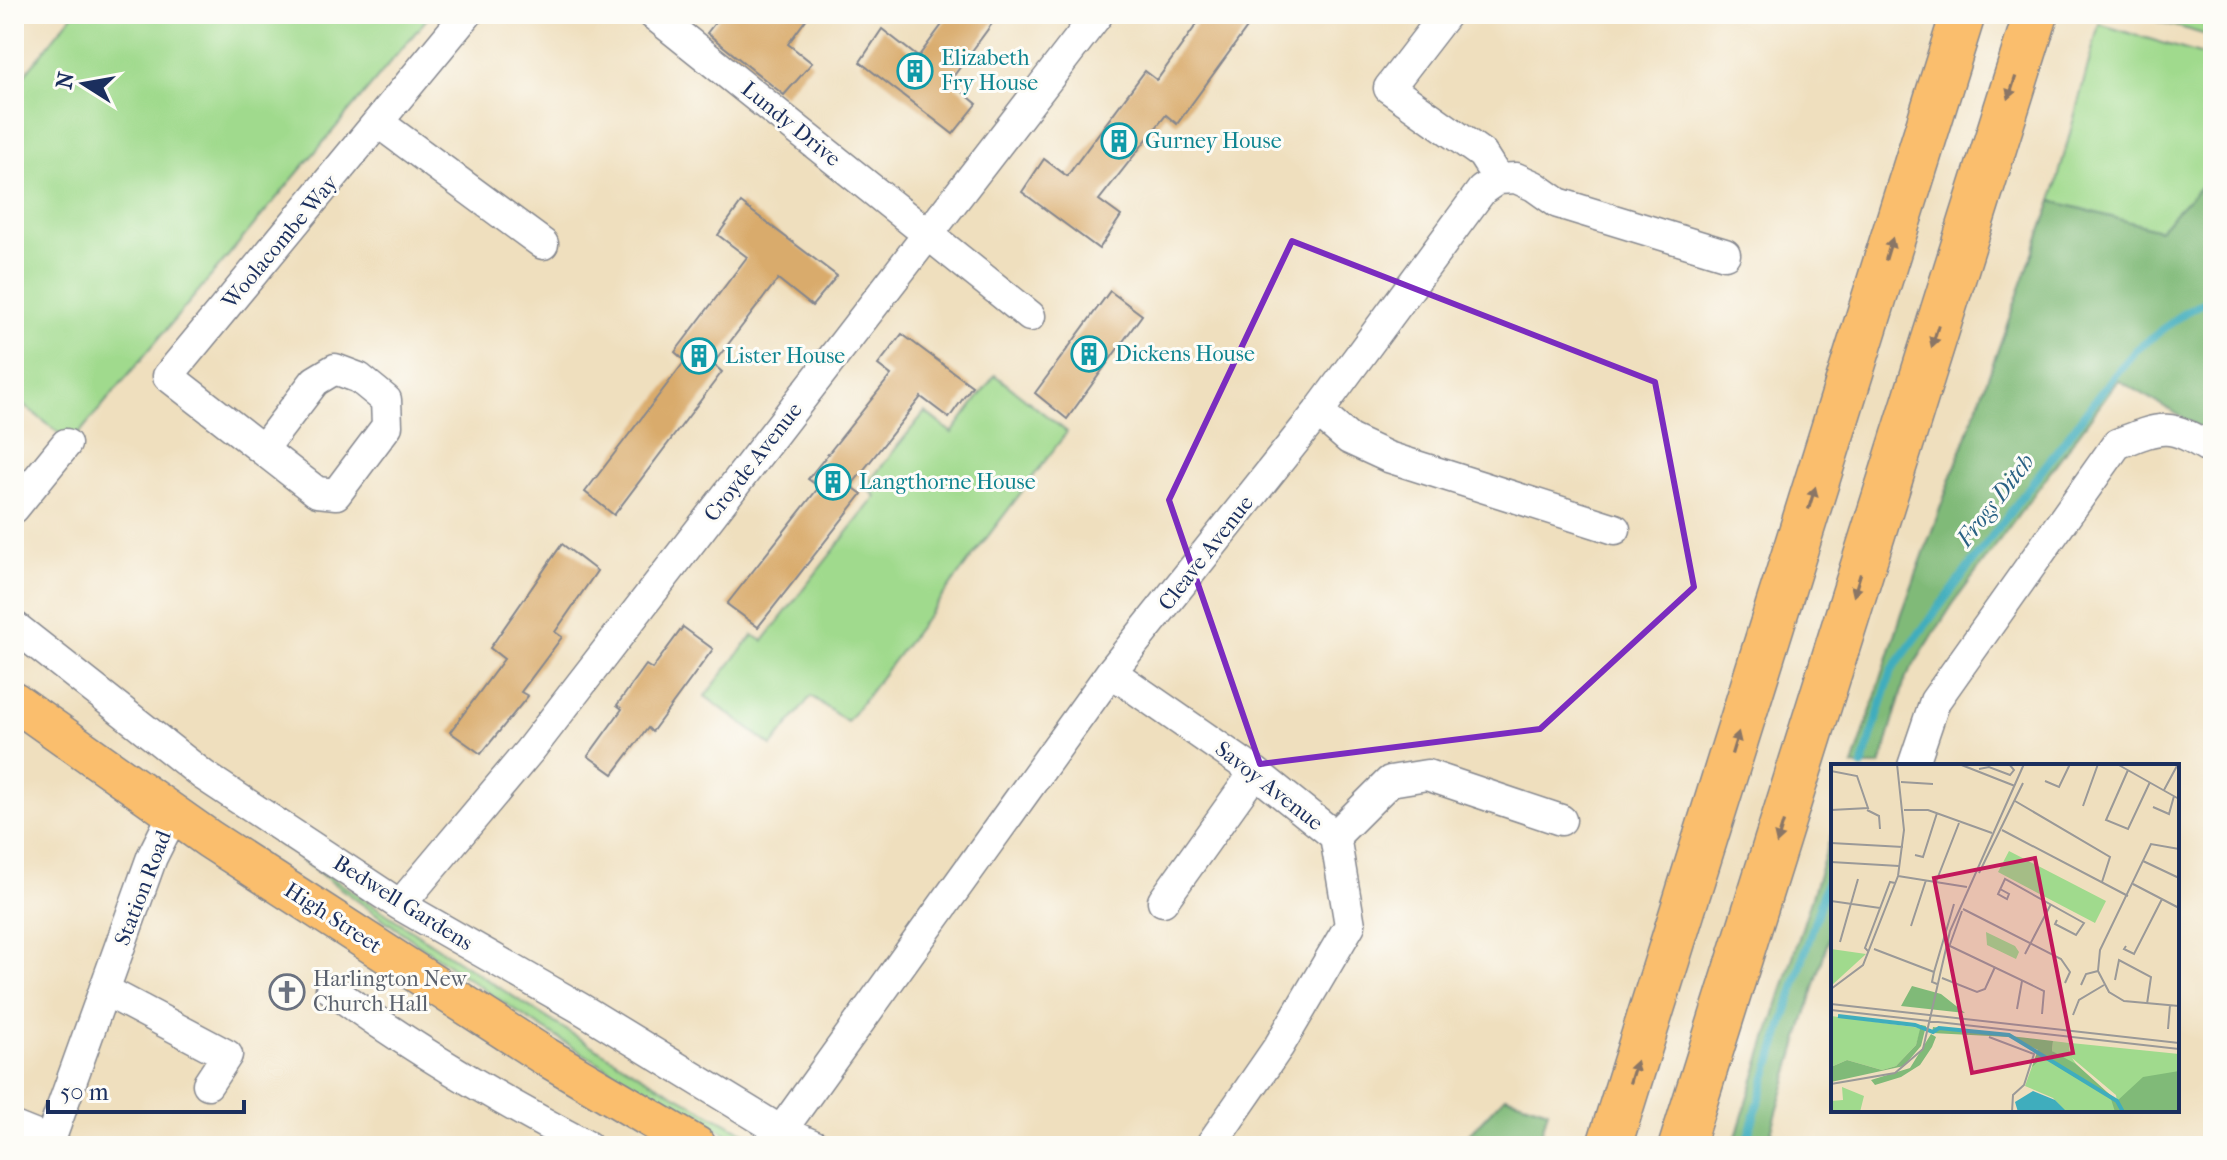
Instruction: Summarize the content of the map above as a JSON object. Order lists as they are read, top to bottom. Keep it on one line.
{"streets":{"main road":["Station Road","High Street"],"street":["Lundy Drive","Woolacombe Way","Croyde Avenue","Cleave Avenue","Savoy Avenue","Bedwell Gardens"]},"crossings":[["Lundy Drive","Croyde Avenue"],["Croyde Avenue","Bedwell Gardens"],["Cleave Avenue","Savoy Avenue"],["Cleave Avenue","Bedwell Gardens"],["Station Road","High Street"]],"water":["Frogs Ditch"],"places":{"building":["Elizabeth Fry House","Gurney House","Dickens House","Lister House","Langthorne House"],"church":["Harlington New Church Hall"]},"scale_bar":"50 m","north":"left"}
